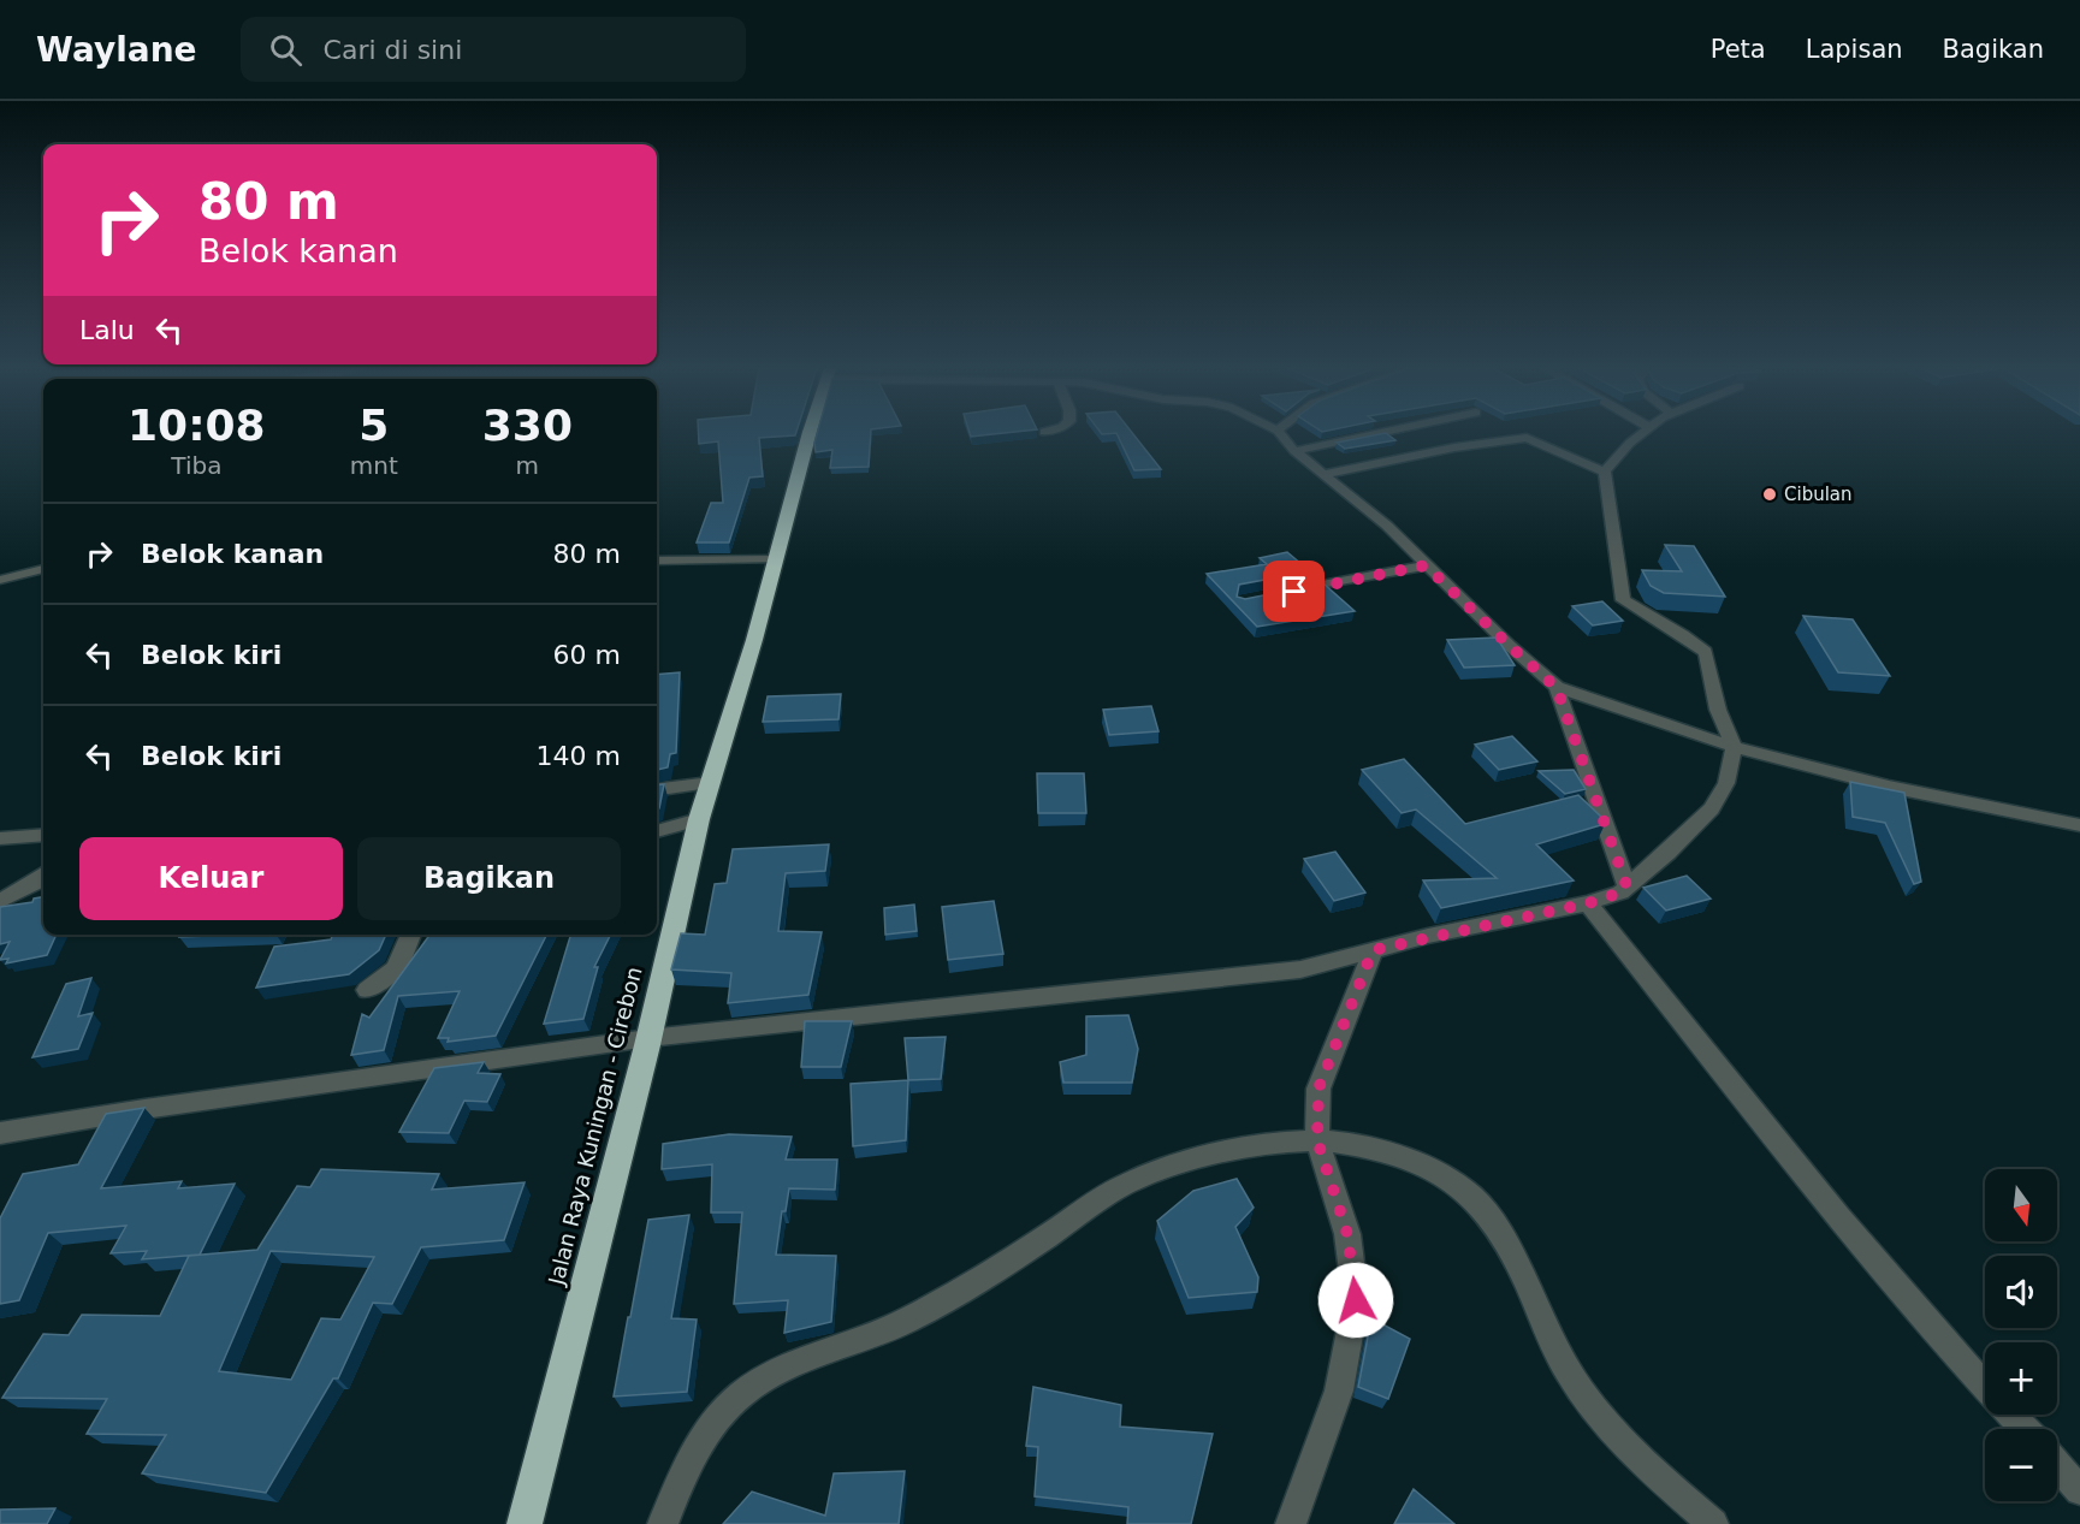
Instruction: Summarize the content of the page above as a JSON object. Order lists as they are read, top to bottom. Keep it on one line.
{"streets":{"highway":["Jalan Raya Kuningan - Cirebon"]},"places":["Cibulan"],"north":"bottom","page":{"header":"Waylane","search":"Cari di sini","nav":["Peta","Lapisan","Bagikan"],"turn":["80 m","Belok kanan"],"then":"Lalu","eta":["10:08","Tiba","5","mnt","330","m"],"list":[{"name":"Belok kanan","value":"80 m"},{"name":"Belok kiri","value":"60 m"},{"name":"Belok kiri","value":"140 m"}],"buttons":["Keluar","Bagikan"],"map_buttons":["+","−"]}}
